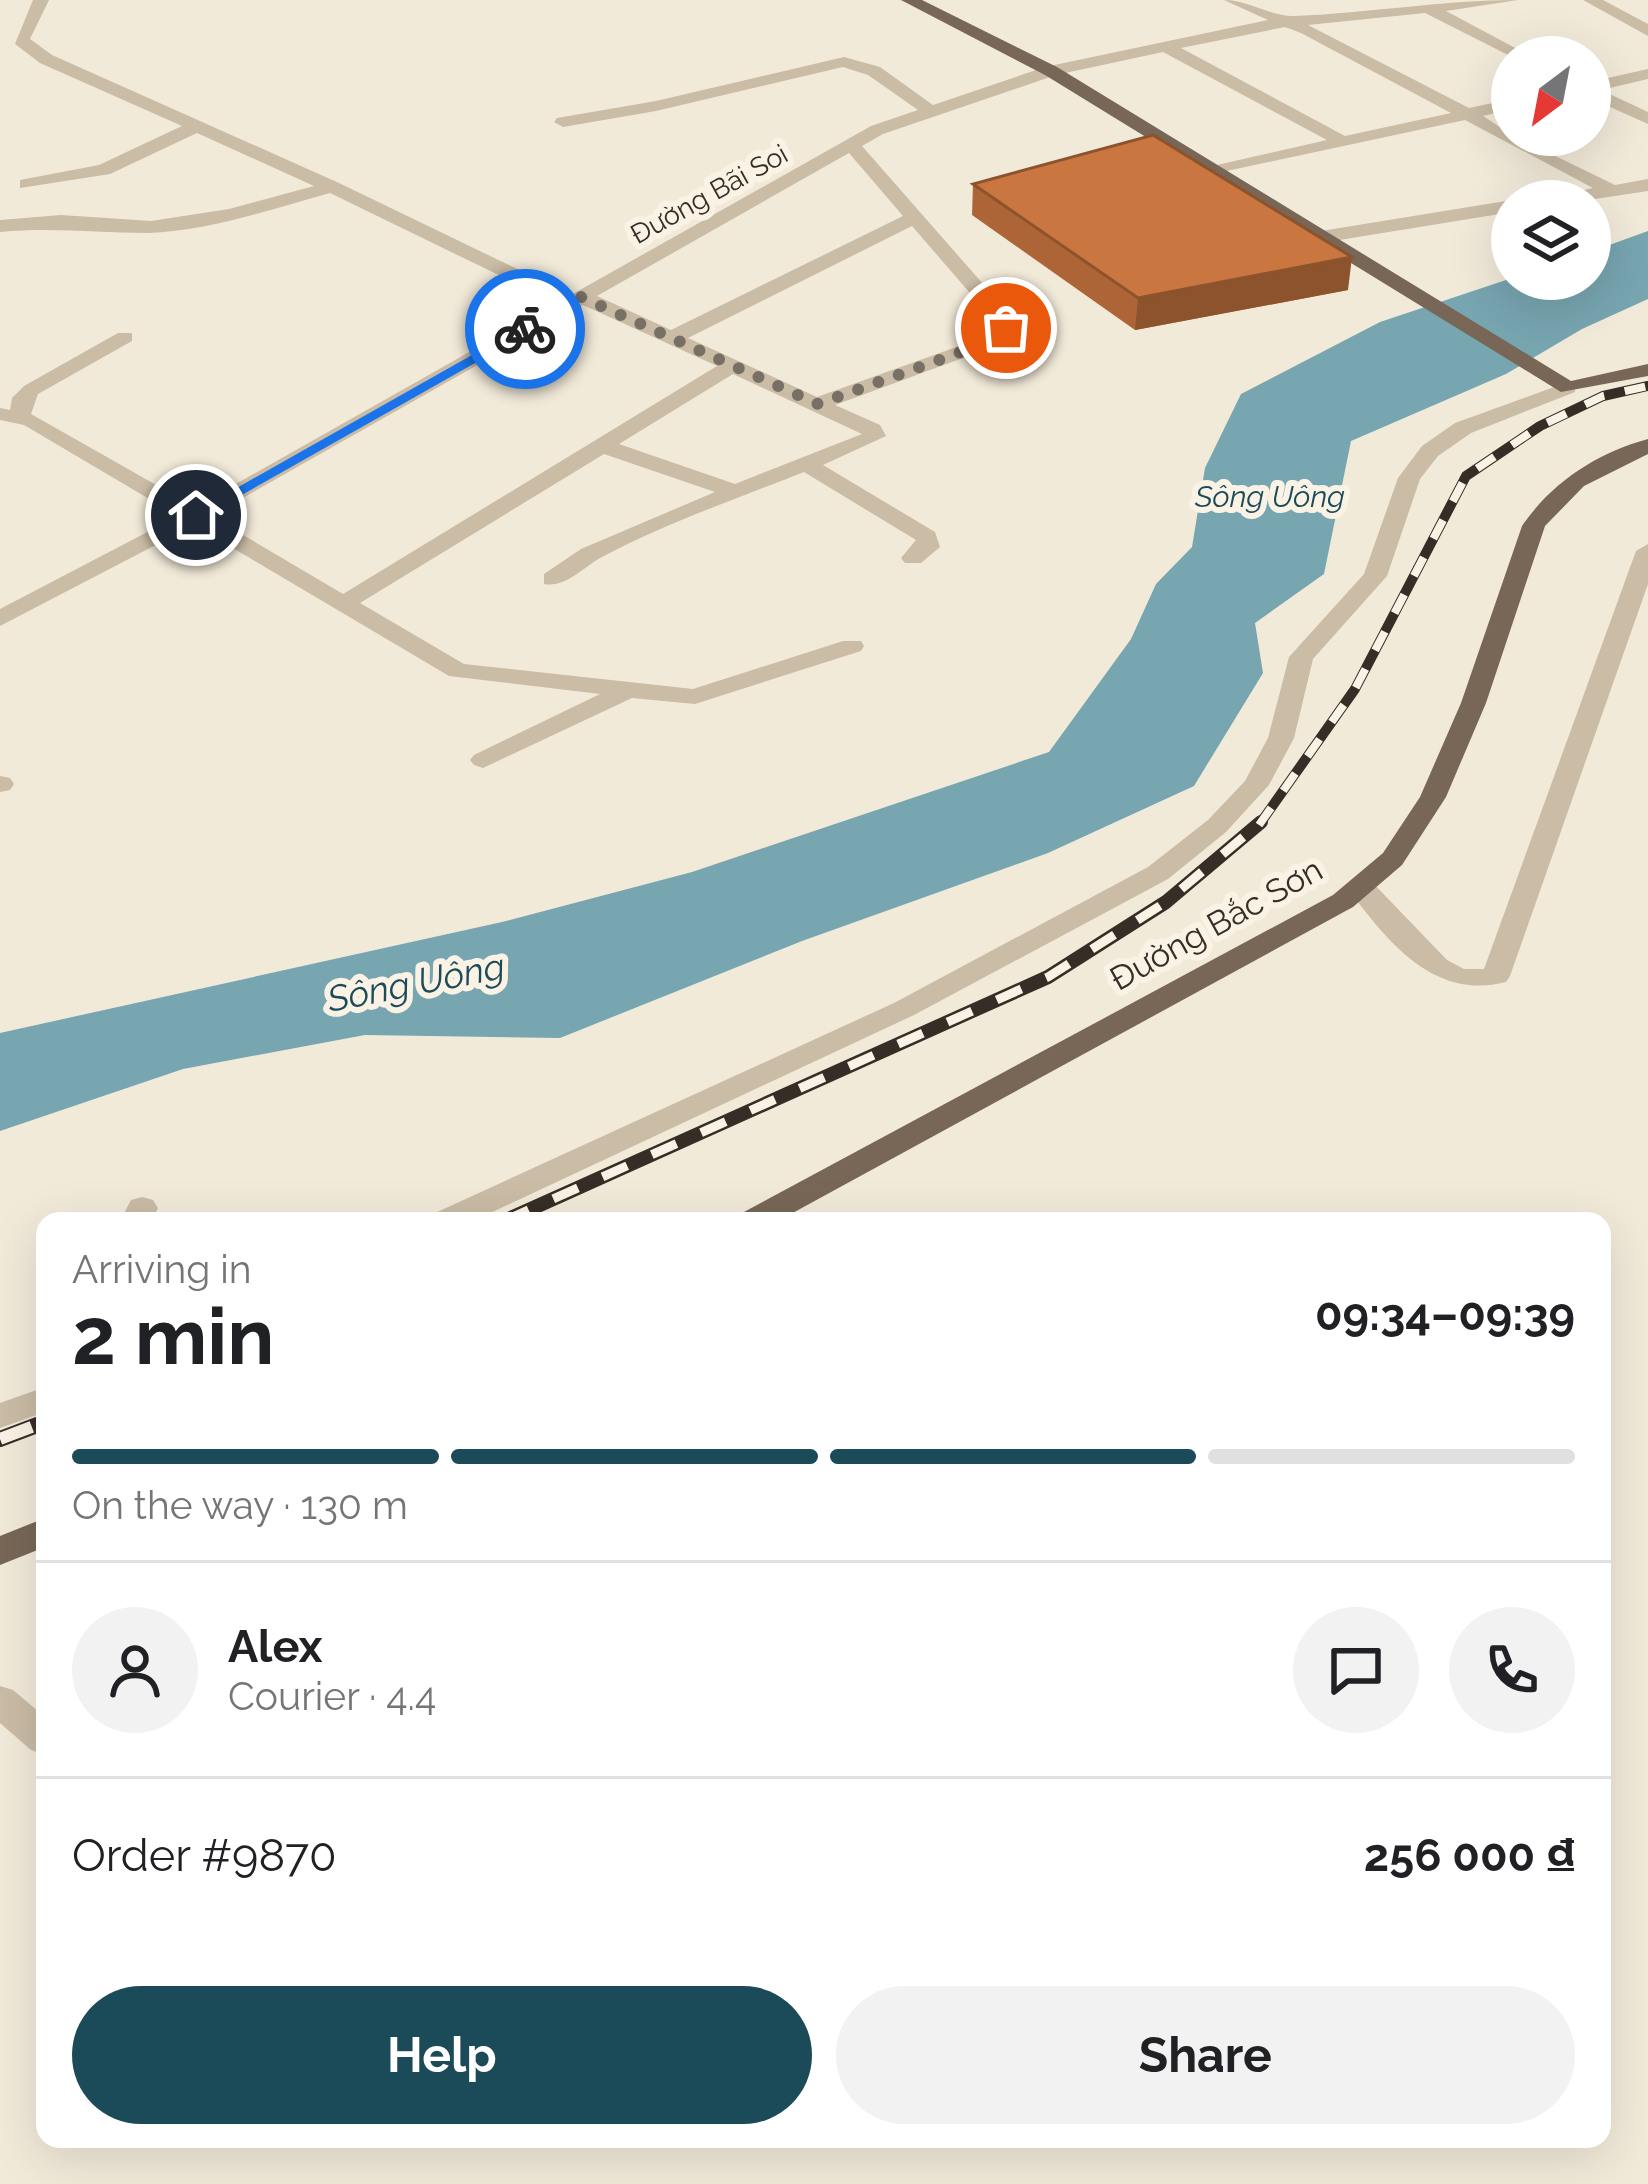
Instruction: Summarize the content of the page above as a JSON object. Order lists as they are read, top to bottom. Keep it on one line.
{"streets":{"main road":["Đường Bắc Sơn"],"street":["Đường Bãi Soi"]},"water":["Sông Uông"],"north":"bottom left","page":{"heading":["2 min","Arriving in","09:34–09:39"],"panel":["Alex","Courier · 4.4","Order #9870","256 000 ₫"],"bar":"On the way · 130 m","buttons":["Help","Share"]}}
